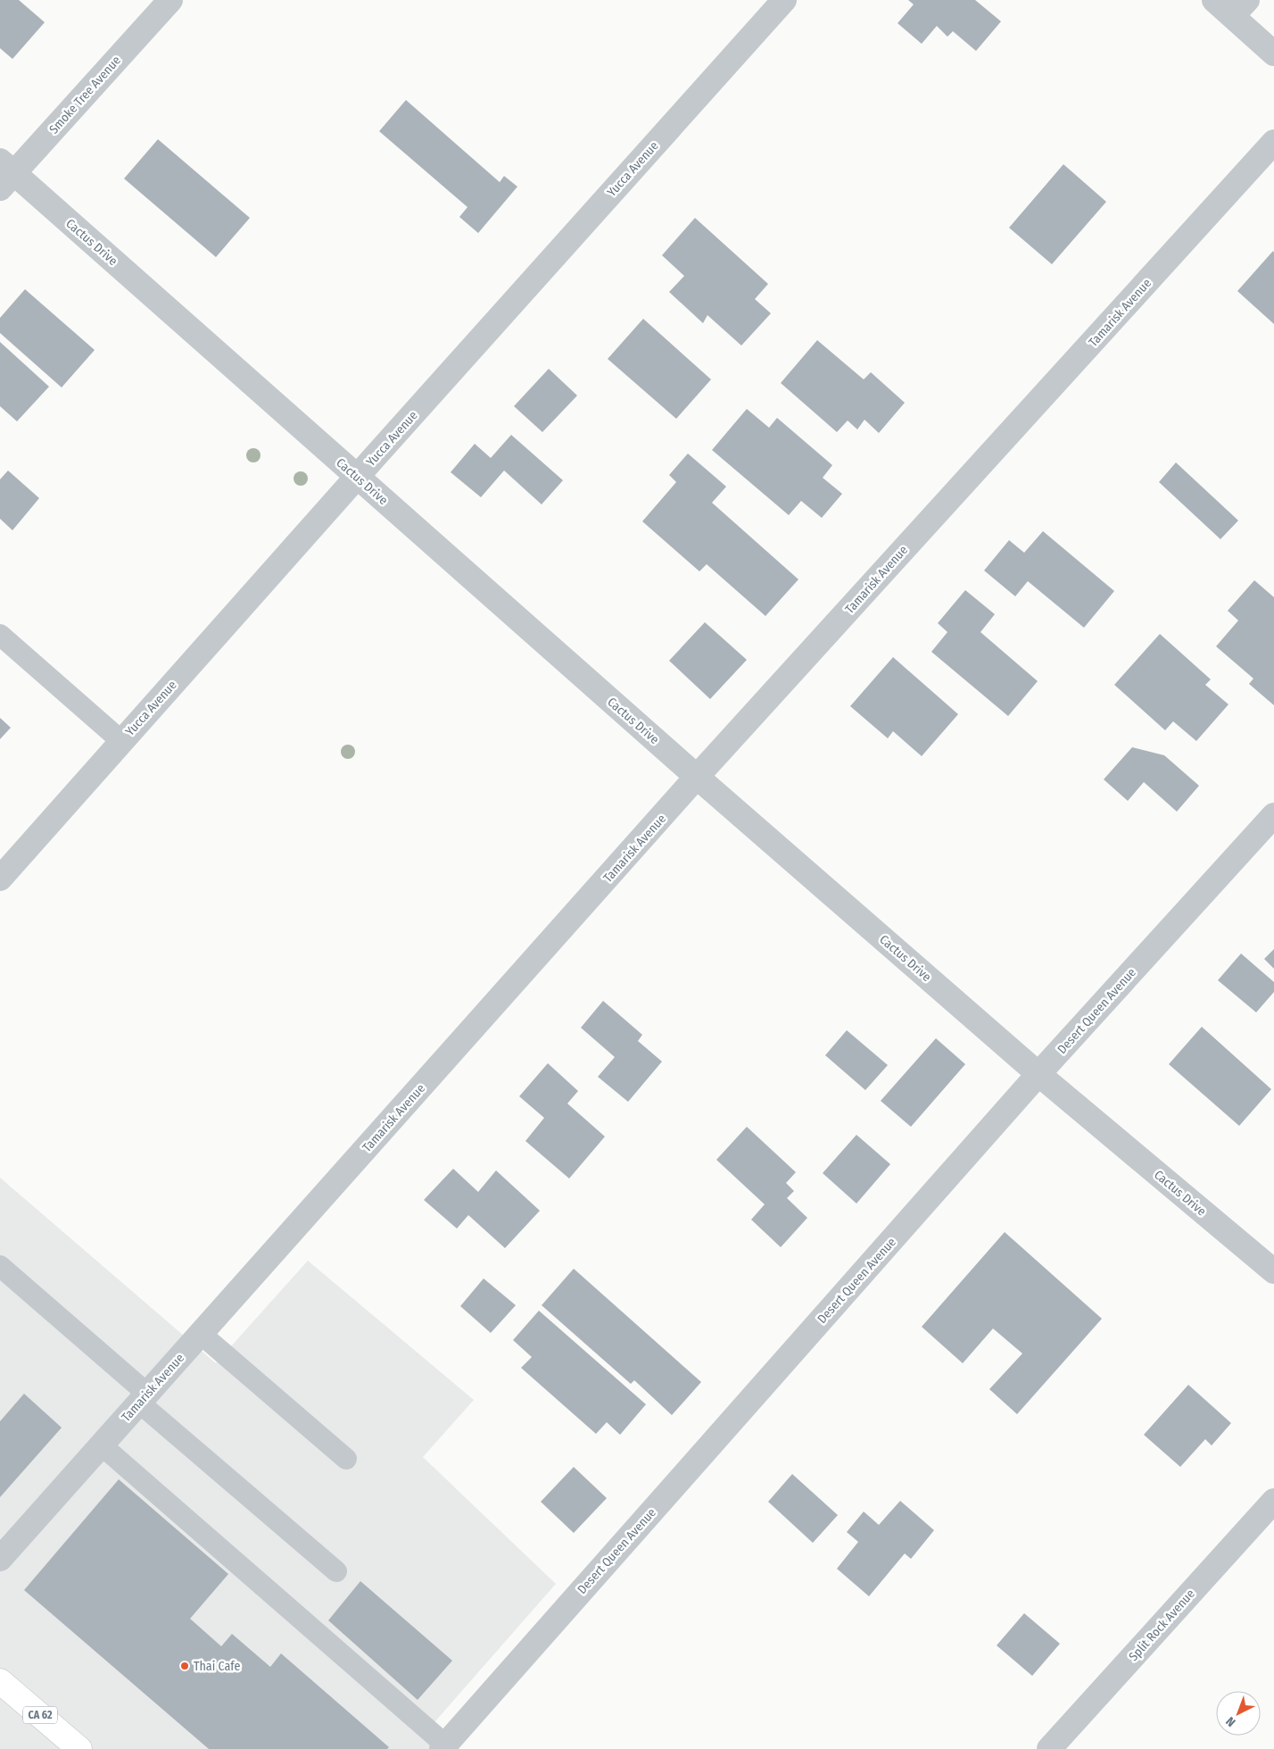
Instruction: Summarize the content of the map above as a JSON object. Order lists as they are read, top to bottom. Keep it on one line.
{"streets":{"main road":["CA 62"],"street":["Smoke Tree Avenue","Yucca Avenue","Cactus Drive","Tamarisk Avenue","Desert Queen Avenue","Split Rock Avenue"]},"crossings":[["Smoke Tree Avenue","Cactus Drive"],["Yucca Avenue","Cactus Drive"],["Cactus Drive","Tamarisk Avenue"],["Cactus Drive","Desert Queen Avenue"]],"places":["Thai Cafe"],"north":"bottom left"}
